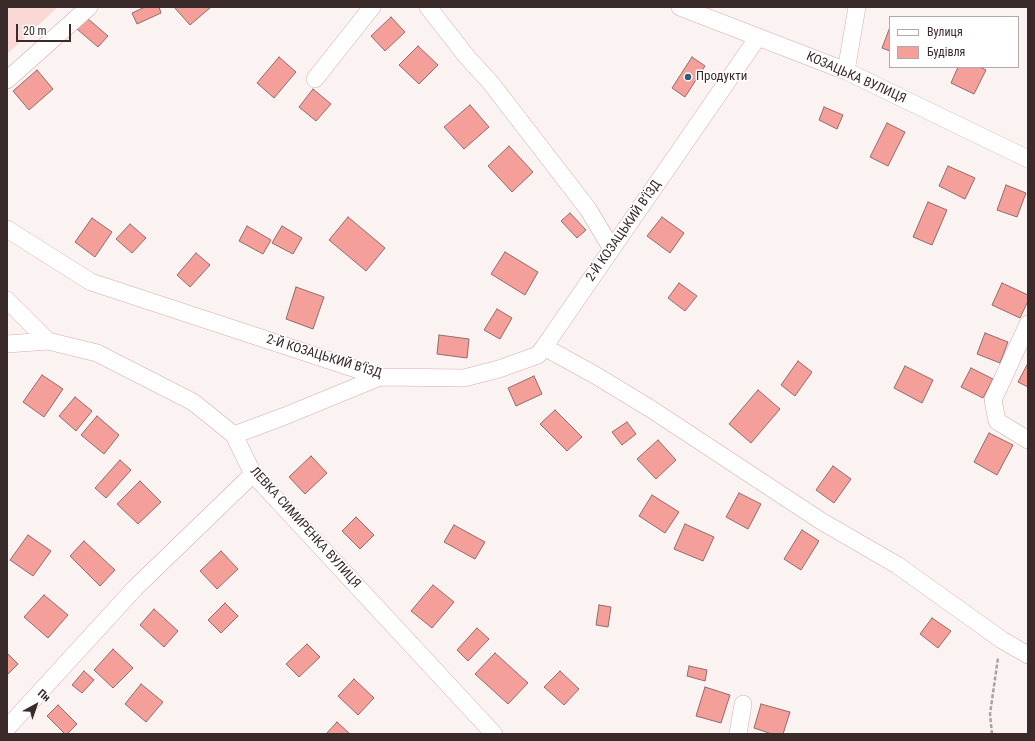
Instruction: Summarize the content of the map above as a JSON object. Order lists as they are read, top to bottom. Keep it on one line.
{"streets":{"street":["КОЗАЦЬКА ВУЛИЦЯ","2-Й КОЗАЦЬКИЙ В’ЇЗД","ЛЕВКА СИМИРЕНКА ВУЛИЦЯ"]},"crossings":[["КОЗАЦЬКА ВУЛИЦЯ","2-Й КОЗАЦЬКИЙ В’ЇЗД"]],"places":["Продукти"],"legend":["Вулиця","Будівля"],"scale_bar":"20 m","north":"top right"}
